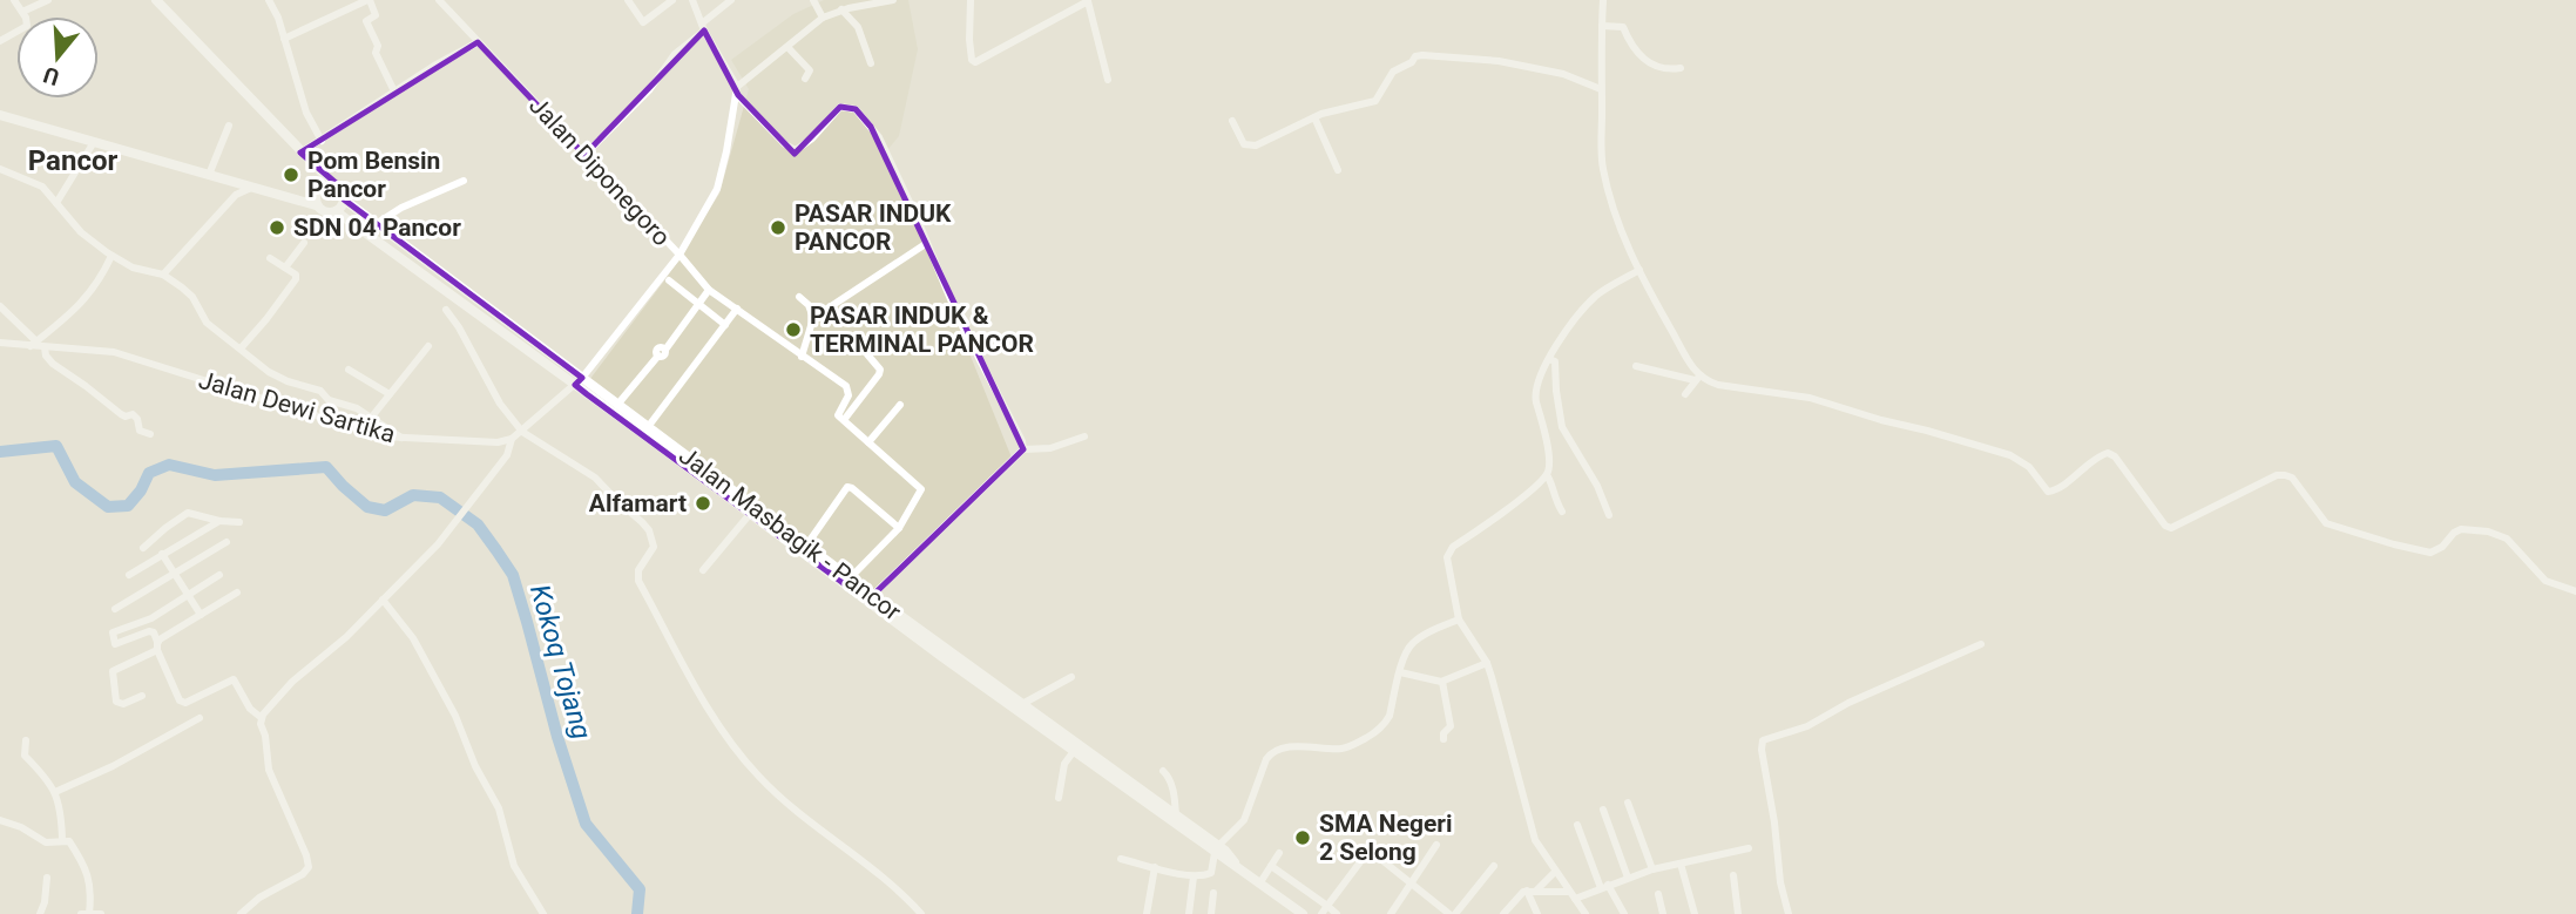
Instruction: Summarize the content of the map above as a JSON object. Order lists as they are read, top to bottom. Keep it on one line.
{"streets":{"main road":["Jalan Masbagik - Pancor"],"street":["Jalan Diponegoro","Jalan Dewi Sartika"]},"districts":["Pancor"],"water":["Kokoq Tojang"],"places":["Pom Bensin Pancor","SDN 04 Pancor","PASAR INDUK PANCOR","PASAR INDUK & TERMINAL PANCOR","Alfamart","SMA Negeri 2 Selong"],"north":"bottom"}
